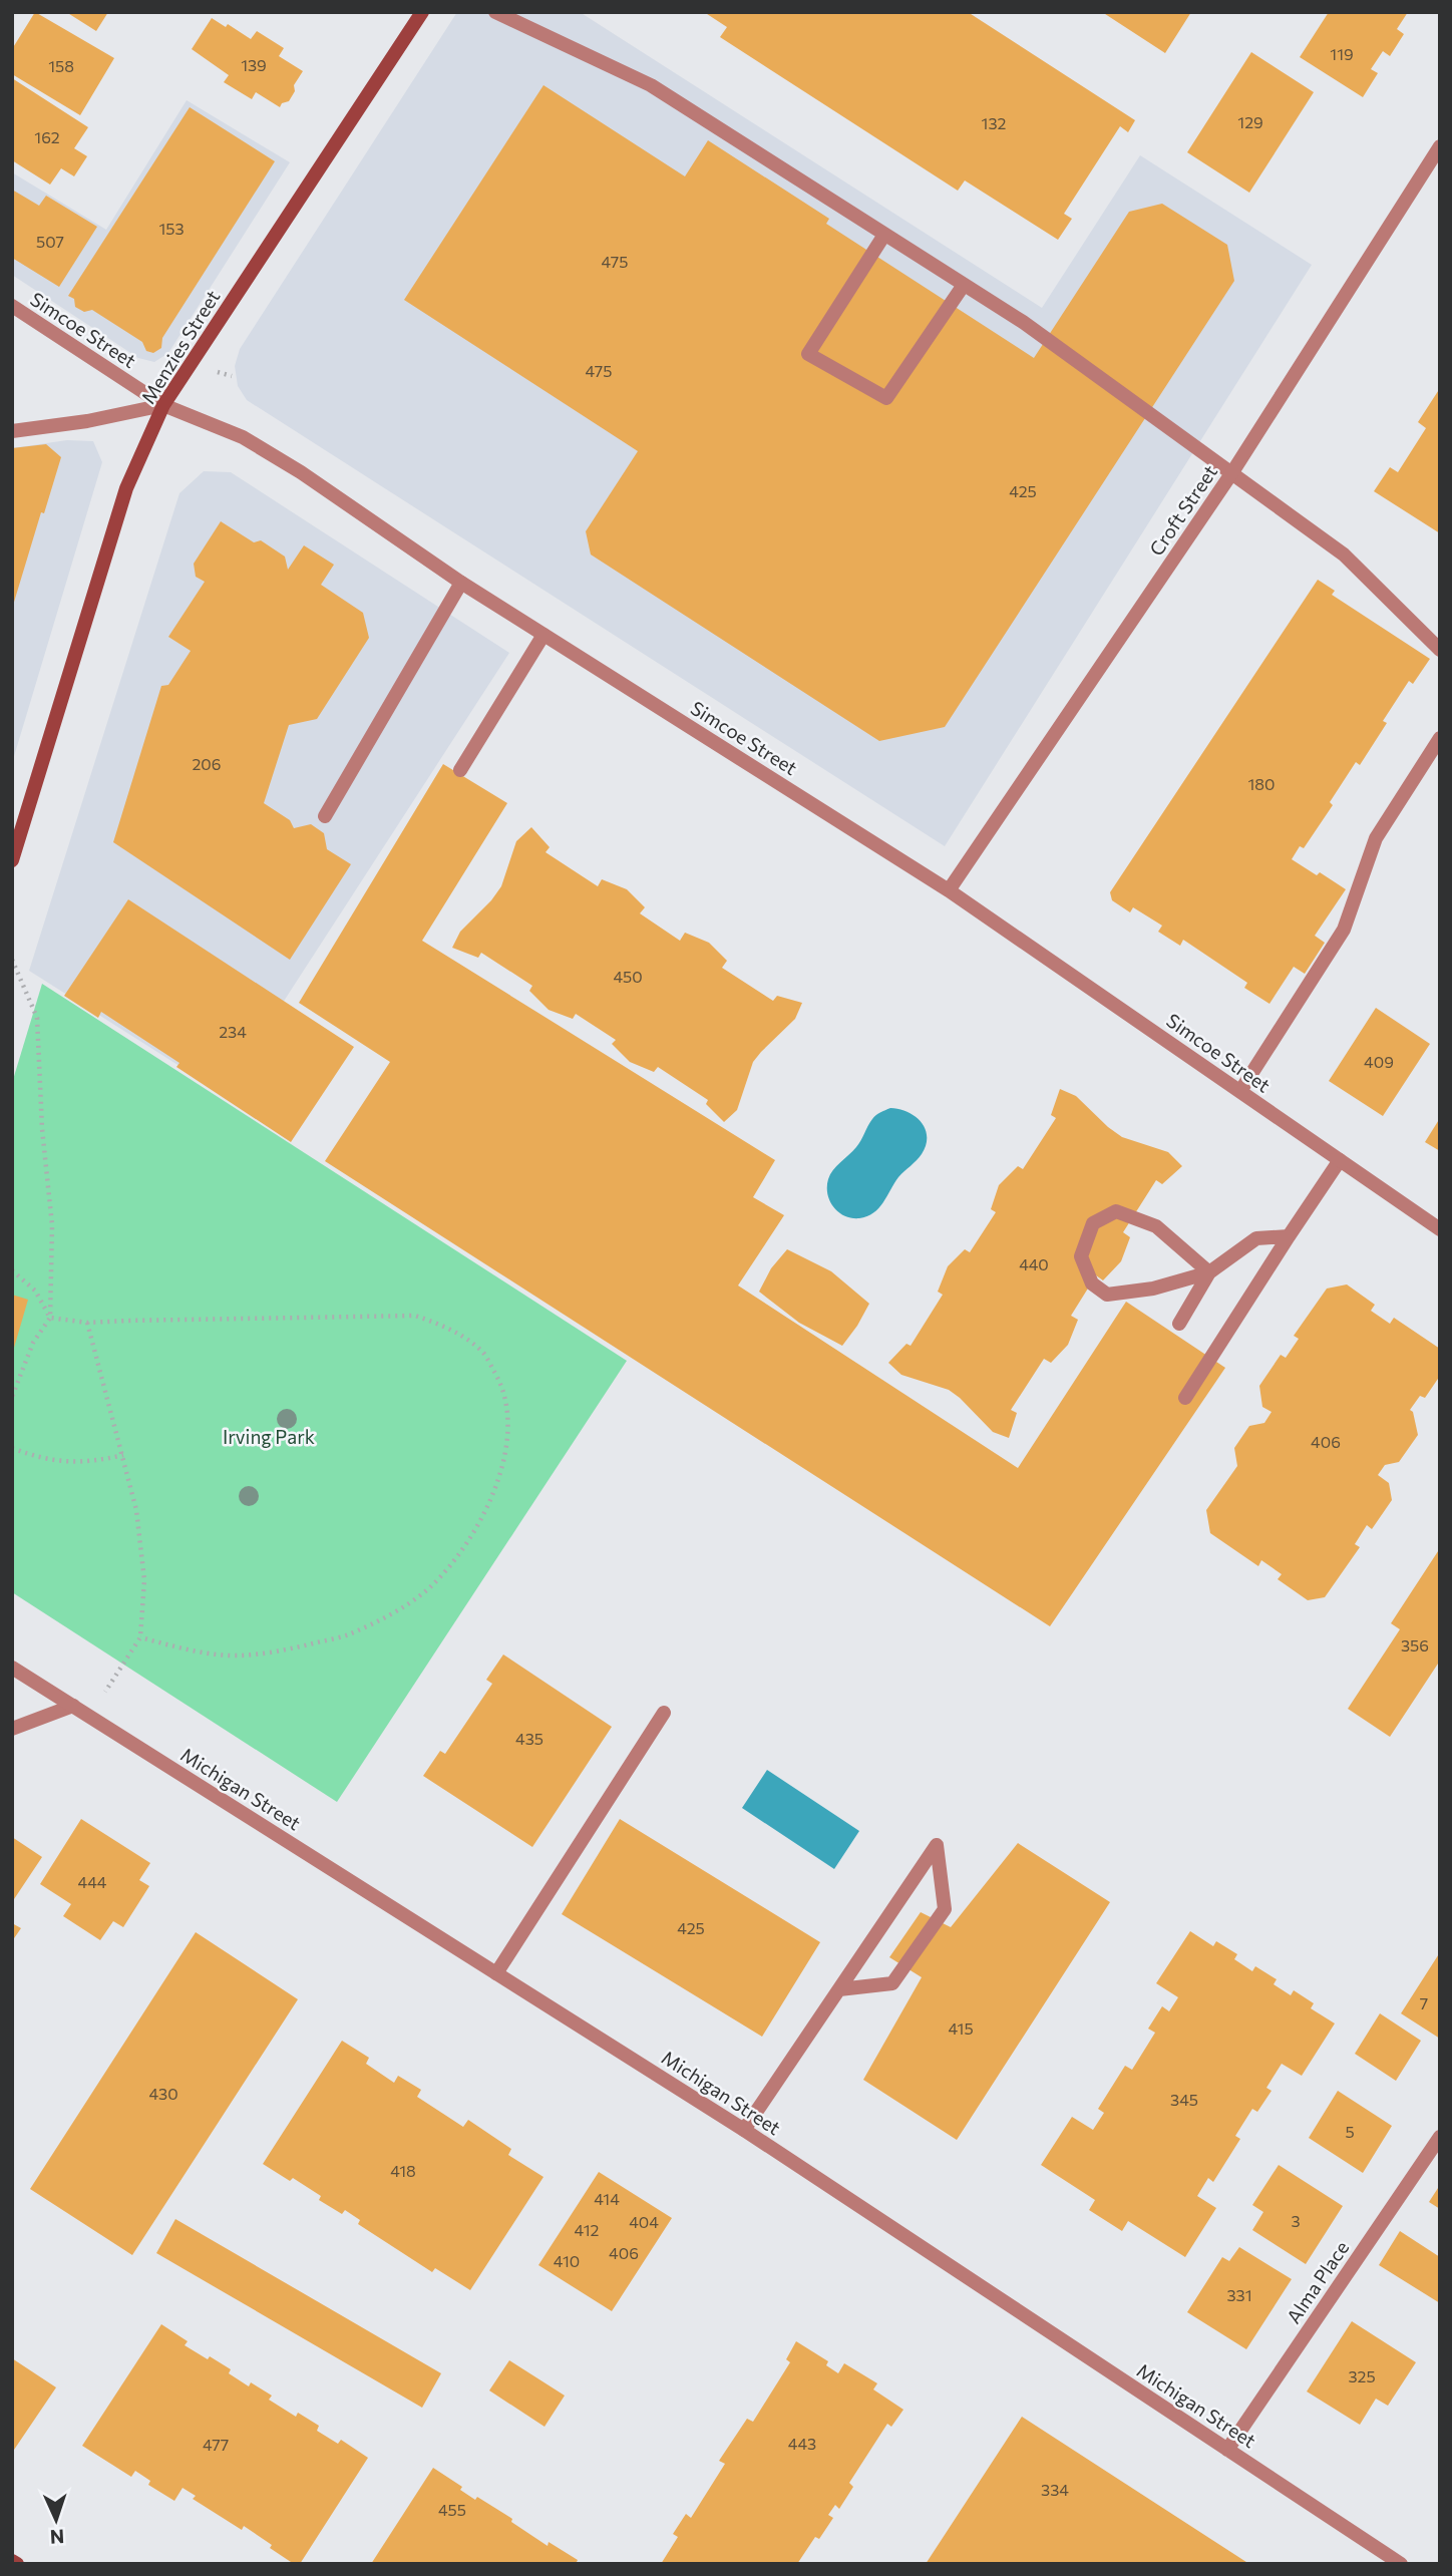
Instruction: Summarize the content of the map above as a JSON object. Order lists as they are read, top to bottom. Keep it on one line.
{"streets":{"street":["Simcoe Street","Menzies Street","Croft Street","Michigan Street","Alma Place"]},"crossings":[["Simcoe Street","Menzies Street"],["Simcoe Street","Croft Street"],["Michigan Street","Alma Place"]],"parks":["Irving Park"],"house_numbers":["119","139","158","129","132","162","153","507","475","475","425","206","180","450","234","409","440","406","356","435","444","425","7","415","430","345","5","418","414","3","404","412","406","410","331","325","443","477","334","455"],"north":"bottom"}
